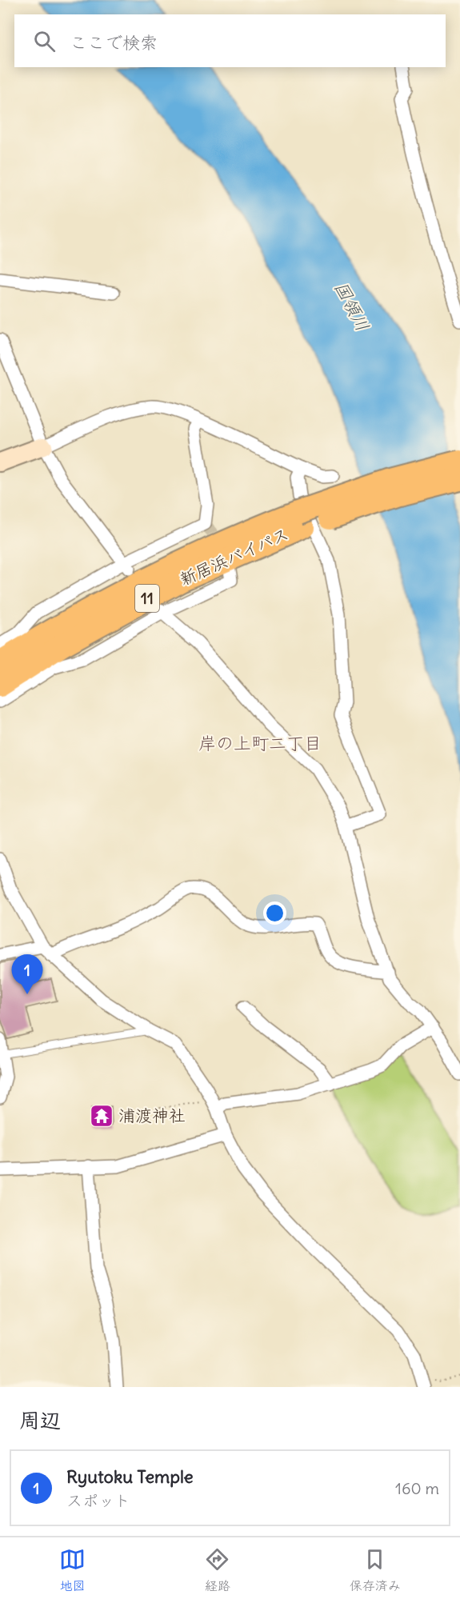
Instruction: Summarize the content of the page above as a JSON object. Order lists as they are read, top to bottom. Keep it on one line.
{"streets":{"highway":["新居浜バイパス","11"]},"districts":["岸の上町二丁目"],"water":["国領川"],"places":{"temple":["浦渡神社"]},"page":{"search":"ここで検索","pins":"1","heading":"周辺","list":[{"mark":"1","name":"Ryutoku Temple","note":"スポット","value":"160 m"}],"nav":["地図","経路","保存済み"]}}
